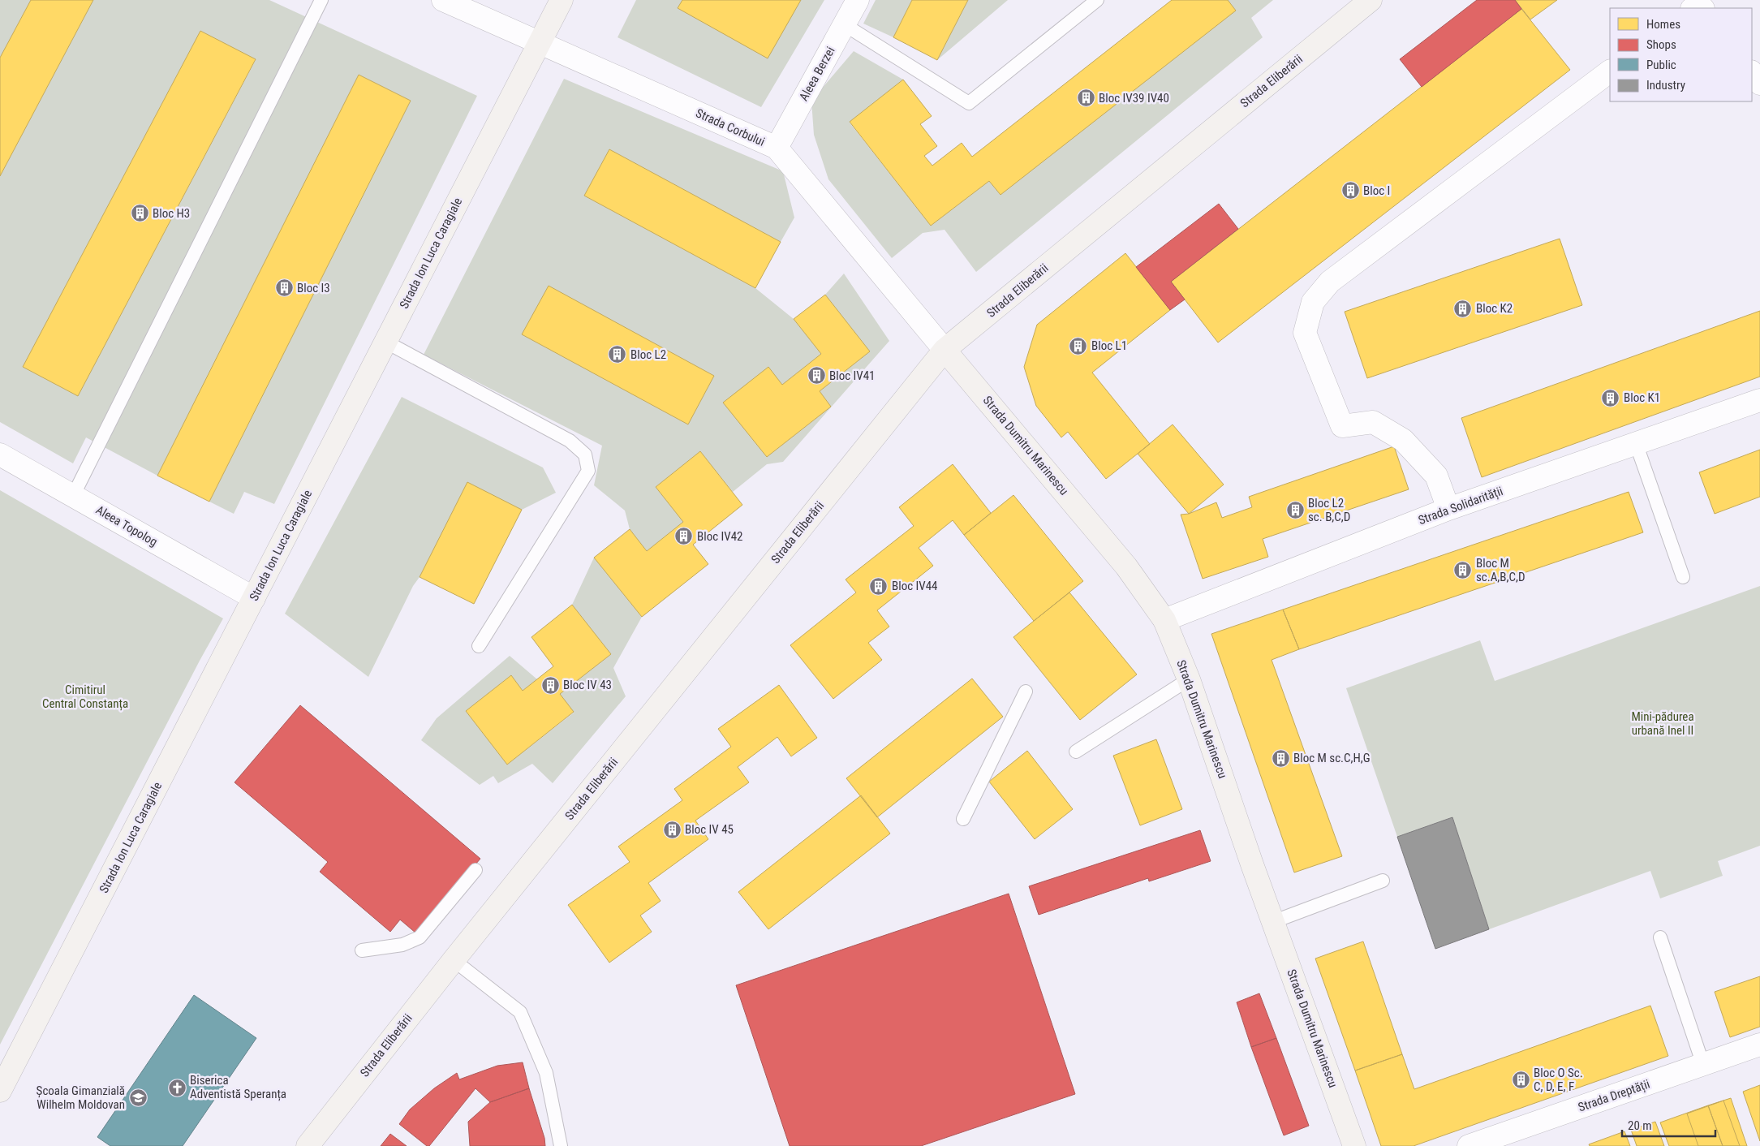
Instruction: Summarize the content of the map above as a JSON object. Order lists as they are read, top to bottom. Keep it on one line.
{"streets":{"street":["Aleea Berzei","Strada Eliberării","Strada Corbului","Strada Ion Luca Caragiale","Strada Dumitru Marinescu","Strada Solidarității","Aleea Topolog","Strada Dreptății"]},"crossings":[["Aleea Berzei","Strada Corbului"],["Strada Eliberării","Strada Corbului"],["Strada Eliberării","Strada Dumitru Marinescu"],["Strada Corbului","Strada Ion Luca Caragiale"],["Strada Corbului","Strada Dumitru Marinescu"],["Strada Ion Luca Caragiale","Aleea Topolog"],["Strada Dumitru Marinescu","Strada Solidarității"]],"parks":["Cimitirul Central Constanța","Mini-pădurea urbană Inel II"],"places":{"building":["Bloc IV39 IV40","Bloc I","Bloc H3","Bloc I3","Bloc K2","Bloc L1","Bloc L2","Bloc IV41","Bloc K1","Bloc L2 sc. B,C,D","Bloc IV42","Bloc M sc.A,B,C,D","Bloc IV44","Bloc IV 43","Bloc M sc.C,H,G","Bloc IV 45","Bloc O Sc. C, D, E, F"],"church":["Biserica Adventistă Speranța"],"school or university":["Școala Gimanzială Wilhelm Moldovan"]},"legend":["Homes","Shops","Public","Industry"],"scale_bar":"20 m"}
